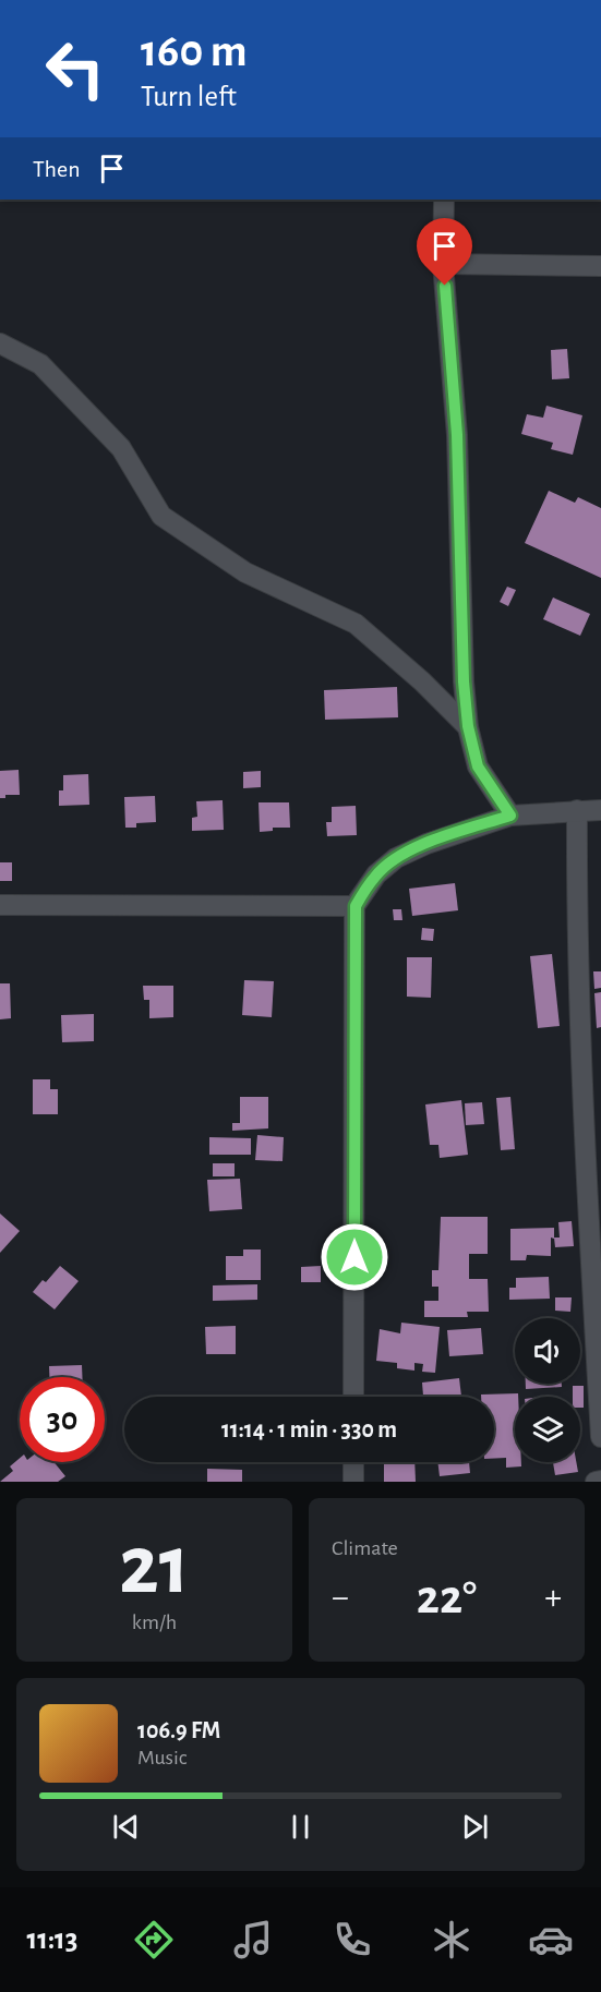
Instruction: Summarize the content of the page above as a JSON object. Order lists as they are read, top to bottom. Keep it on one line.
{"page":{"turn":["160 m","Turn left"],"then":"Then","limit":"30","trip":"11:14 · 1 min · 330 m","tile":[["21","km/h"],"Climate"],"heat":["−","22°","+"],"song":["106.9 FM","Music"],"tabs":"11:13"}}
